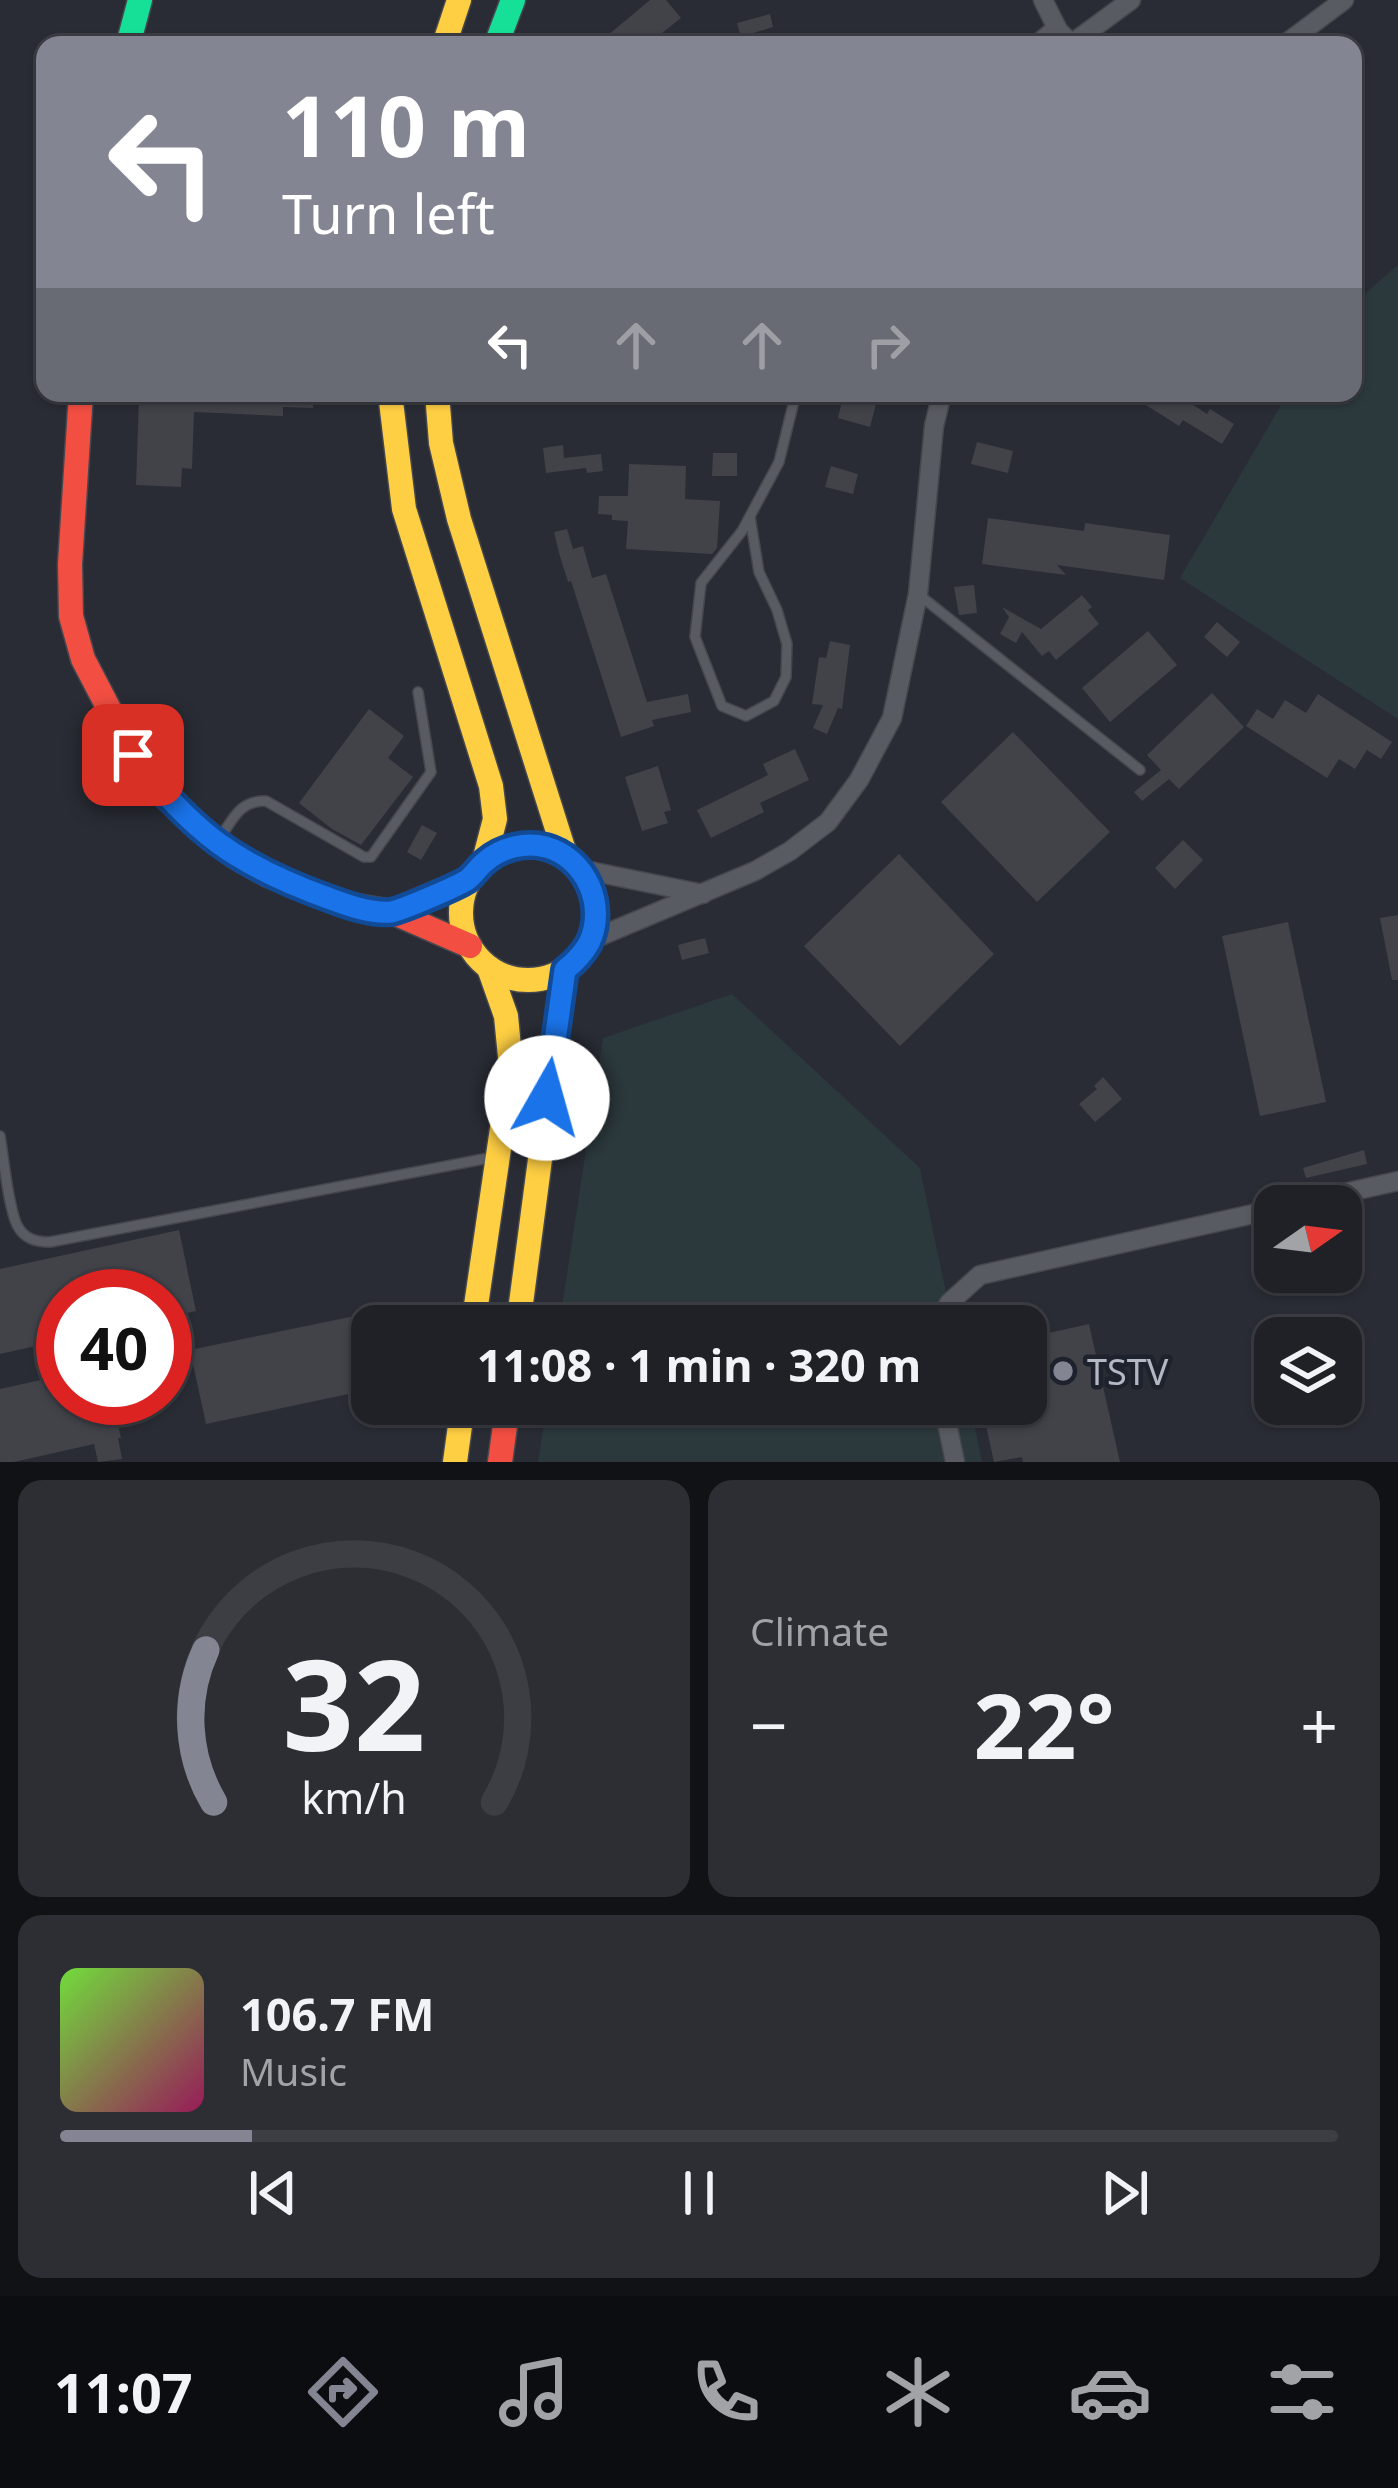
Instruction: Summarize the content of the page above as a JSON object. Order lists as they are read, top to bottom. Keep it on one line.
{"places":["TSTV"],"north":"right","page":{"turn":["110 m","Turn left"],"limit":"40","trip":"11:08 · 1 min · 320 m","tile":"Climate","heat":["−","22°","+"],"song":["106.7 FM","Music"],"tabs":"11:07","gauge":["32","km/h"]}}
